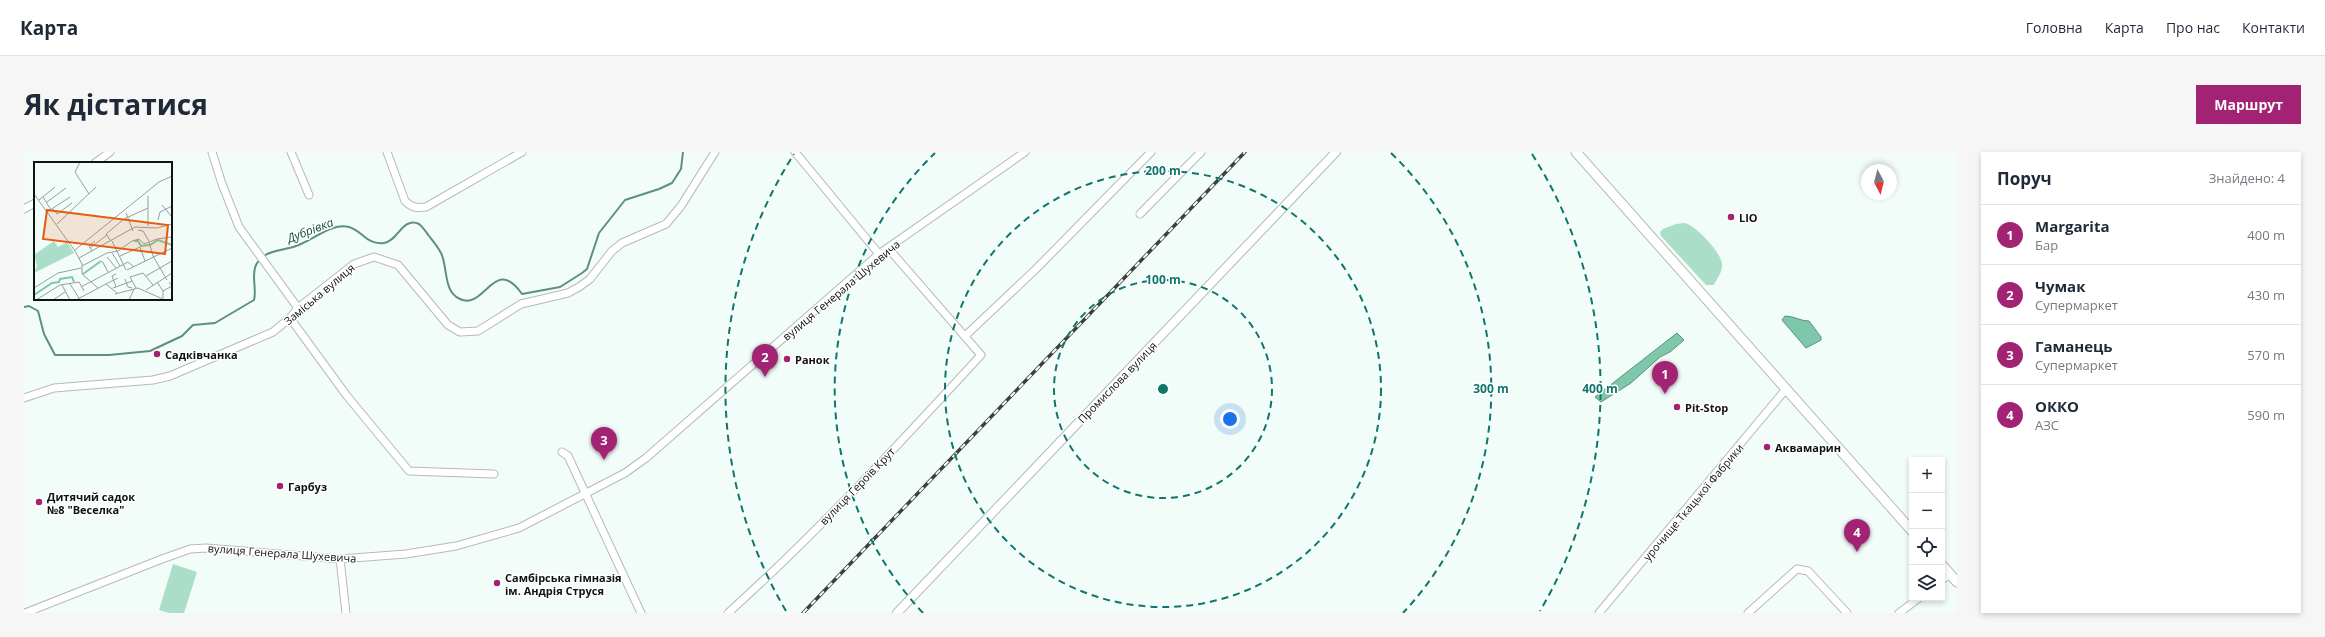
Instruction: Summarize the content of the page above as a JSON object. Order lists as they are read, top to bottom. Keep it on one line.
{"streets":{"street":["вулиця Генерала Шухевича","Заміська вулиця","Промислова вулиця","вулиця Героїв Крут","урочище Ткацької Фабрики"]},"water":["Дубрівка"],"places":["LIO","Садкiвчанка","Ранок","Pit-Stop","Аквамарин","Гарбуз","Дитячий садок №8 \"Веселка\"","Самбірська гімназія ім. Андрія Струся"],"north":"bottom","page":{"header":"Карта","nav":["Головна","Карта","Про нас","Контакти"],"title":"Як дістатися","buttons":"Маршрут","heading":["Поруч","Знайдено: 4"],"list":[{"mark":"1","name":"Margarita","note":"Бар","value":"400 m"},{"mark":"2","name":"Чумак","note":"Супермаркет","value":"430 m"},{"mark":"3","name":"Гаманець","note":"Супермаркет","value":"570 m"},{"mark":"4","name":"ОККО","note":"АЗС","value":"590 m"}],"pins":["2","1","3","4"],"map_buttons":["+","−"]},"rings":["200 m","100 m","300 m","400 m"]}
